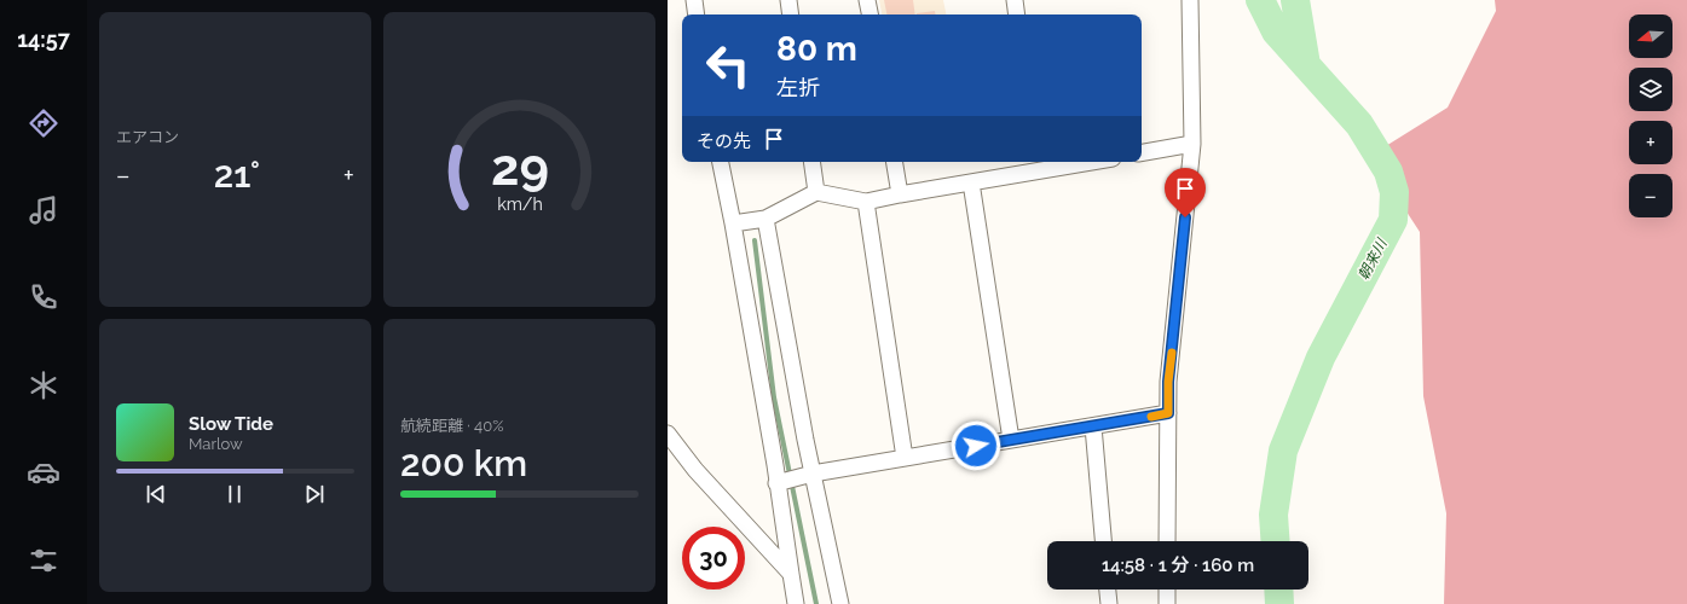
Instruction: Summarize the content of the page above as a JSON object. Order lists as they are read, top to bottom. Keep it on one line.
{"water":["朝来川"],"north":"left","page":{"tabs":"14:57","tile":["エアコン",["航続距離 · 40%","200 km"]],"map_buttons":["+","−"],"turn":["80 m","左折"],"then":"その先","heat":["−","21°","+"],"song":["Slow Tide","Marlow"],"limit":"30","trip":"14:58 · 1 分 · 160 m","gauge":["29","km/h"]}}
